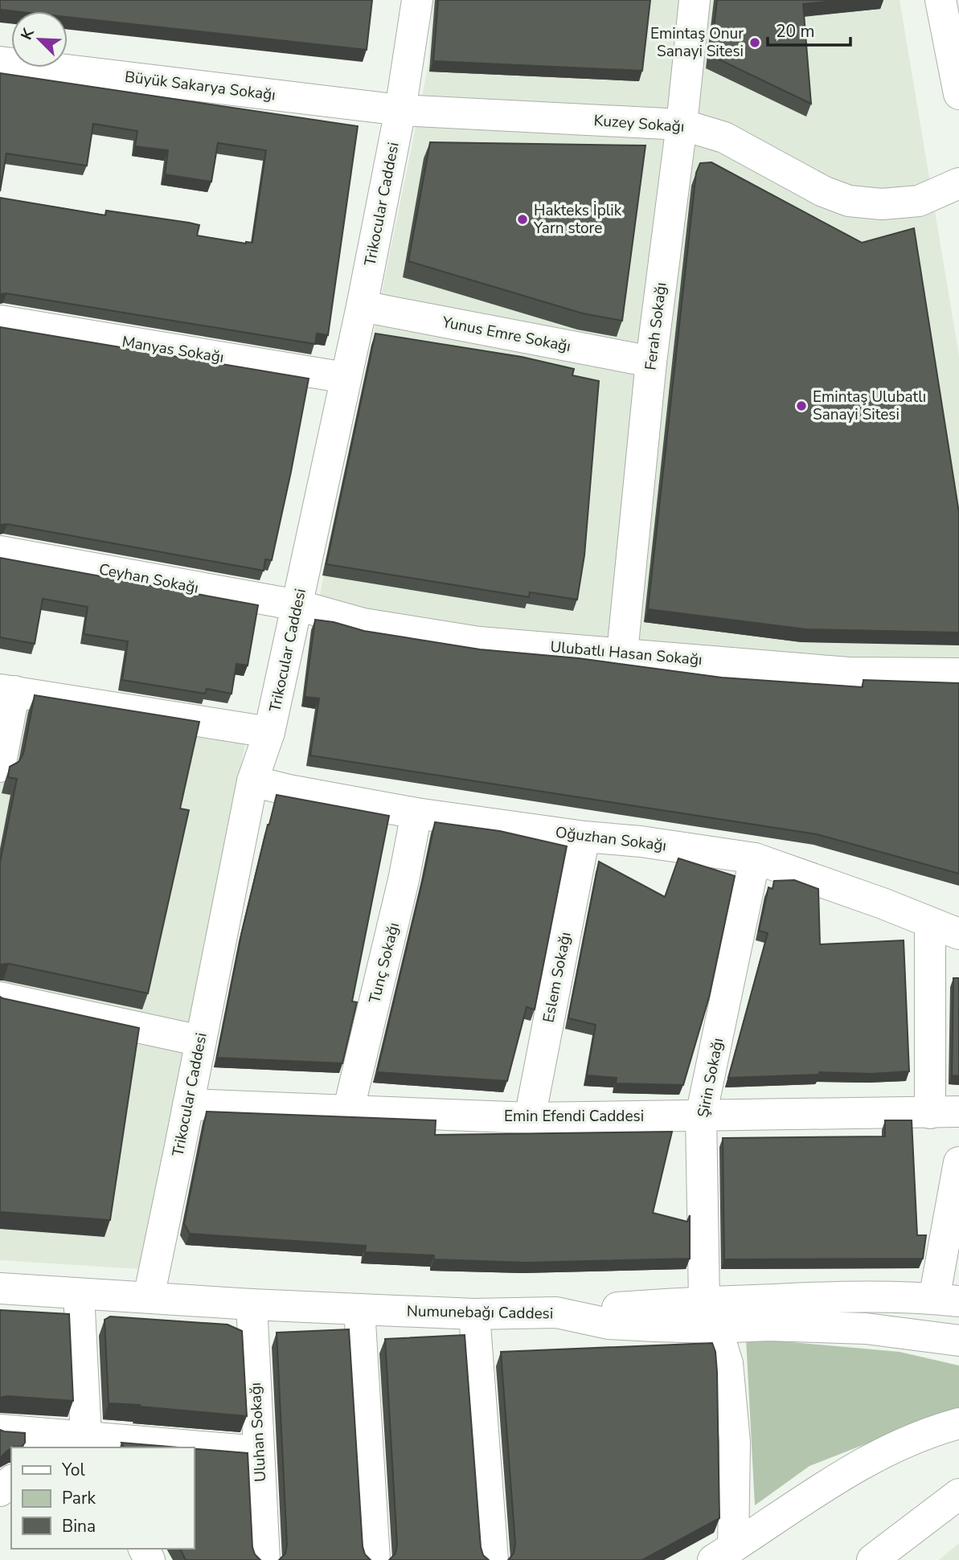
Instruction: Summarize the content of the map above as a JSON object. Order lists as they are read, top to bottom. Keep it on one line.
{"streets":{"street":["Büyük Sakarya Sokağı","Kuzey Sokağı","Trikocular Caddesi","Ferah Sokağı","Yunus Emre Sokağı","Manyas Sokağı","Ceyhan Sokağı","Ulubatlı Hasan Sokağı","Oğuzhan Sokağı","Tunç Sokağı","Eslem Sokağı","Şirin Sokağı","Emin Efendi Caddesi","Numunebağı Caddesi","Uluhan Sokağı"]},"crossings":[["Büyük Sakarya Sokağı","Kuzey Sokağı"],["Büyük Sakarya Sokağı","Trikocular Caddesi"],["Kuzey Sokağı","Trikocular Caddesi"],["Kuzey Sokağı","Ferah Sokağı"],["Trikocular Caddesi","Yunus Emre Sokağı"],["Trikocular Caddesi","Manyas Sokağı"],["Trikocular Caddesi","Ceyhan Sokağı"],["Trikocular Caddesi","Ulubatlı Hasan Sokağı"],["Trikocular Caddesi","Oğuzhan Sokağı"],["Trikocular Caddesi","Emin Efendi Caddesi"],["Trikocular Caddesi","Numunebağı Caddesi"],["Ferah Sokağı","Yunus Emre Sokağı"],["Ferah Sokağı","Ulubatlı Hasan Sokağı"],["Ceyhan Sokağı","Ulubatlı Hasan Sokağı"],["Oğuzhan Sokağı","Tunç Sokağı"],["Oğuzhan Sokağı","Eslem Sokağı"],["Oğuzhan Sokağı","Şirin Sokağı"],["Tunç Sokağı","Emin Efendi Caddesi"],["Eslem Sokağı","Emin Efendi Caddesi"],["Şirin Sokağı","Emin Efendi Caddesi"],["Şirin Sokağı","Numunebağı Caddesi"],["Numunebağı Caddesi","Uluhan Sokağı"]],"places":["Emintaş Onur Sanayi Sitesi","Hakteks İplik Yarn store","Emintaş Ulubatlı Sanayi Sitesi"],"legend":["Yol","Park","Bina"],"scale_bar":"20 m","north":"top left"}
